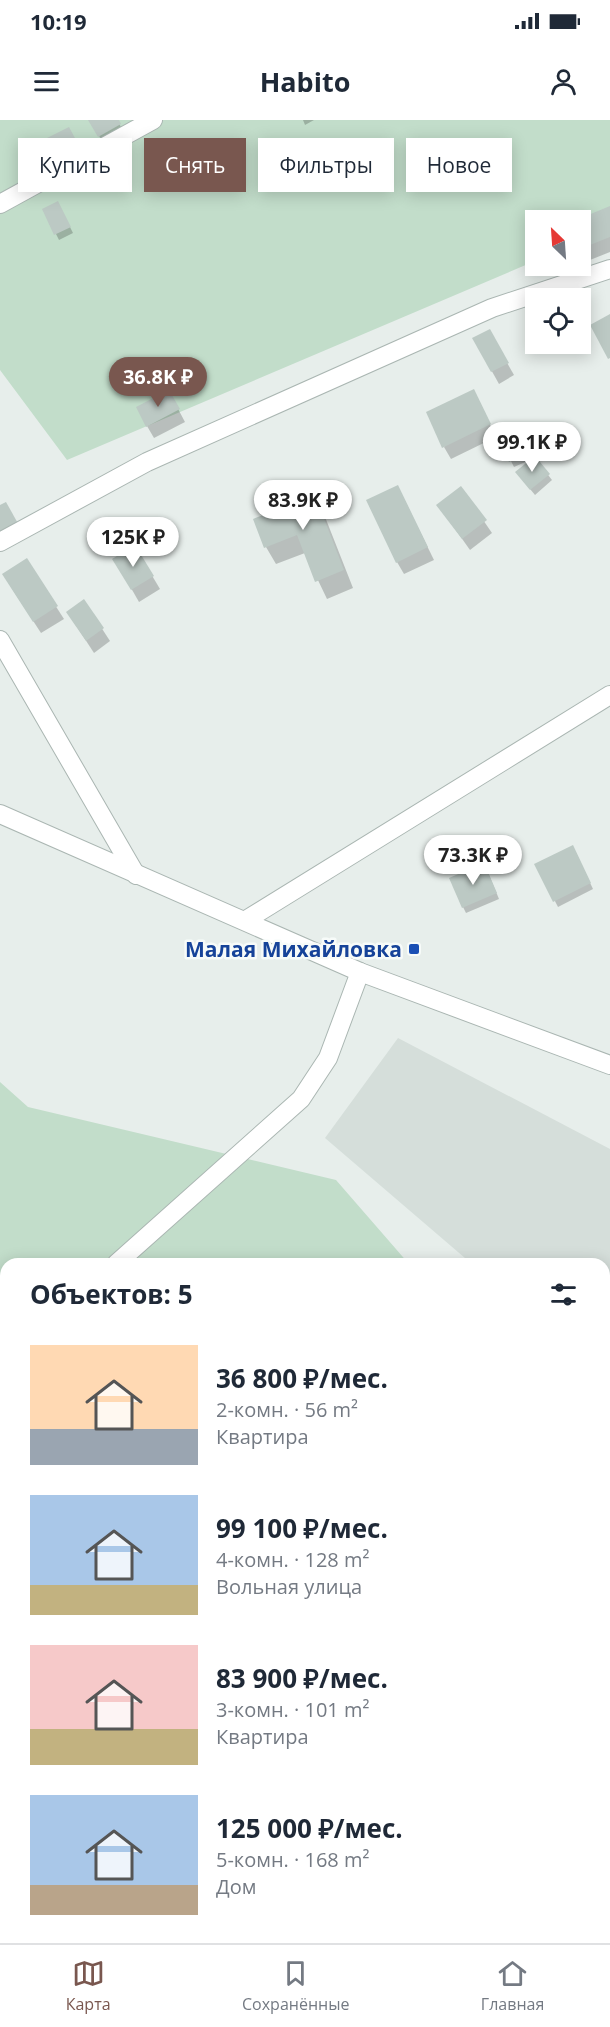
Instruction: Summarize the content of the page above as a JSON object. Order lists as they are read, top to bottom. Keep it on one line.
{"places":{"transit":["Малая Михайловка"]},"north":"top left","page":{"status":"10:19","header":"Habito","chip":["Купить","Снять","Фильтры","Новое"],"price":["36.8K ₽","99.1K ₽","83.9K ₽","125K ₽","73.3K ₽"],"heading":"Объектов: 5","list":[{"name":"36 800 ₽/мес.","note":"2-комн. · 56 m² · Квартира"},{"name":"99 100 ₽/мес.","note":"4-комн. · 128 m² · Вольная улица"},{"name":"83 900 ₽/мес.","note":"3-комн. · 101 m² · Квартира"},{"name":"125 000 ₽/мес.","note":"5-комн. · 168 m² · Дом"}],"tabs":["Карта","Сохранённые","Главная"]}}
